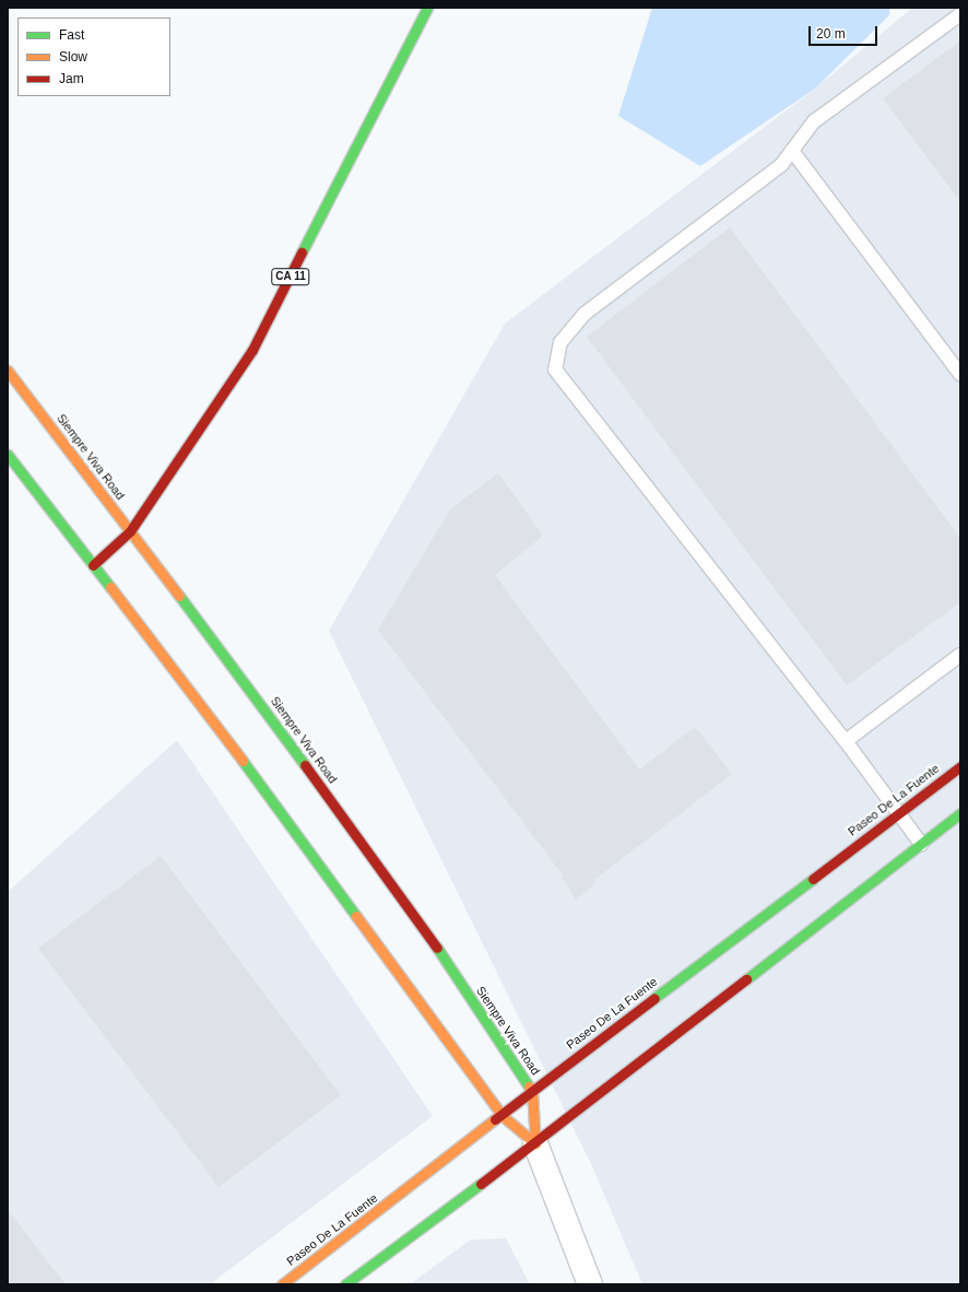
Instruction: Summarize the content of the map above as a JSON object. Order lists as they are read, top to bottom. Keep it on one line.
{"streets":{"main road":["CA 11","Siempre Viva Road","Paseo De La Fuente"]},"crossings":[["CA 11","Siempre Viva Road"],["Siempre Viva Road","Paseo De La Fuente"]],"legend":["Fast","Slow","Jam"],"scale_bar":"20 m"}
